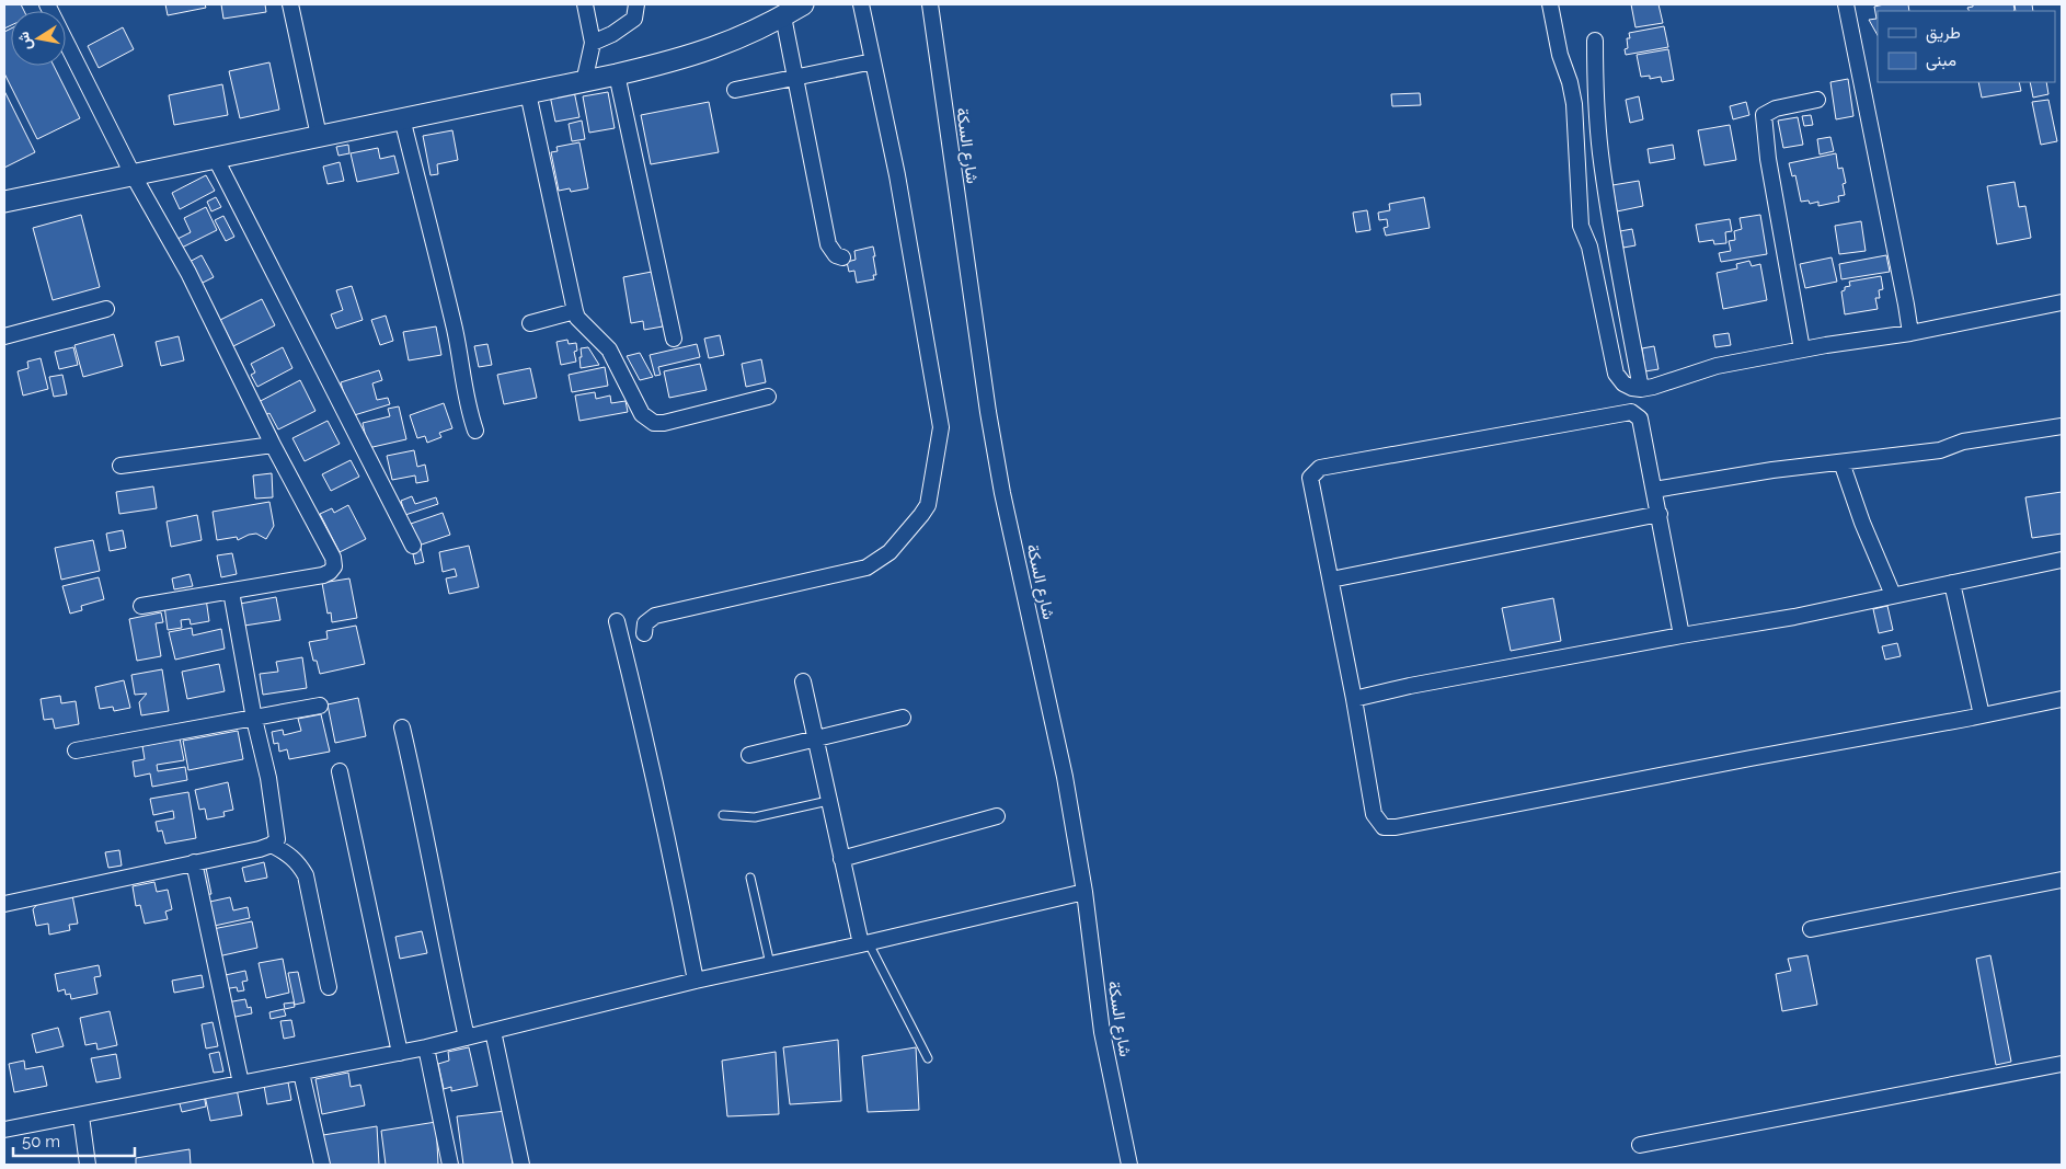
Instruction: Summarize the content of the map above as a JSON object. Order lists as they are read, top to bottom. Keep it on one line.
{"streets":{"street":["شارع السكة"]},"legend":["طريق","مبنى"],"scale_bar":"50 m","north":"left"}
